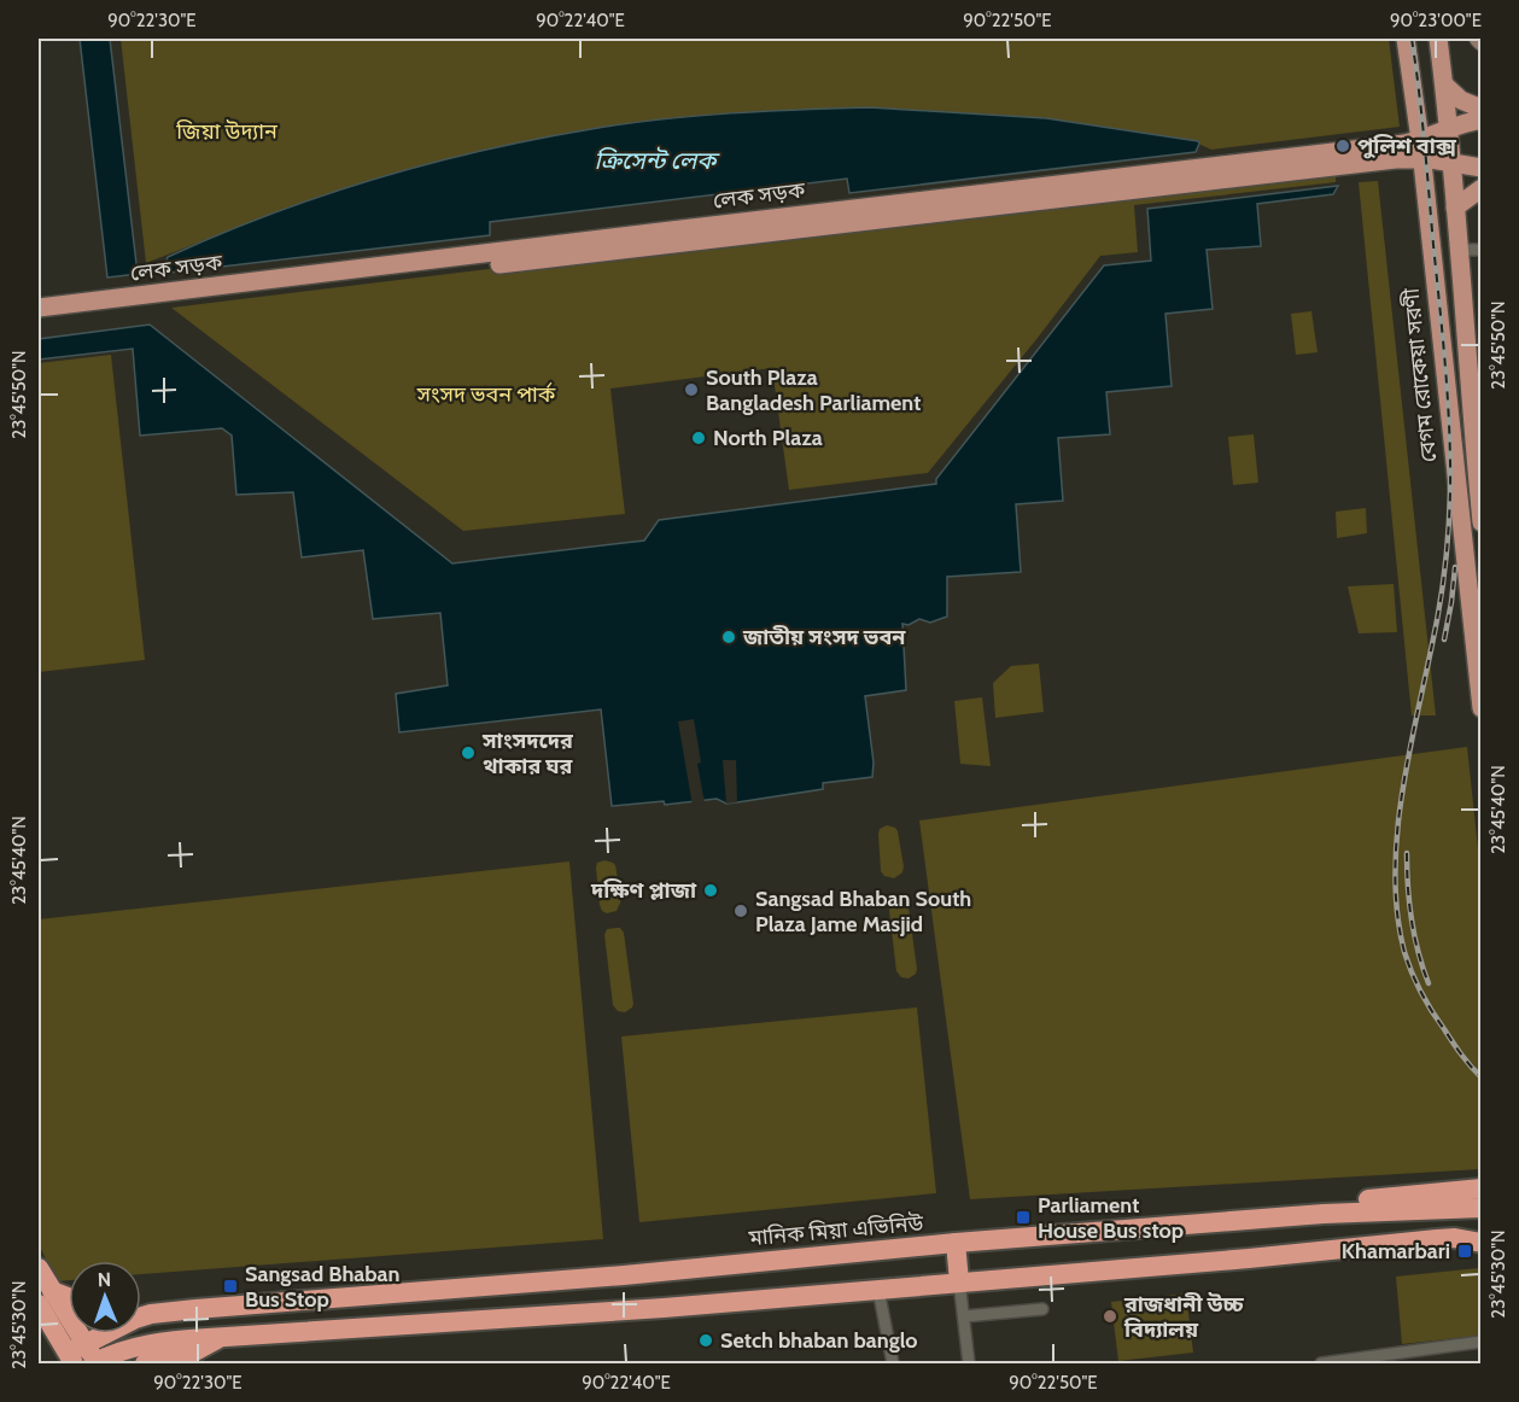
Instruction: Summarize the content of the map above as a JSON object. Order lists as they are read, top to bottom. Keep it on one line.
{"streets":{"highway":["মানিক মিয়া এভিনিউ"],"main road":["লেক সড়ক","বেগম রোকেয়া সরণী"]},"crossings":[["লেক সড়ক","বেগম রোকেয়া সরণী"]],"water":["ক্রিসেন্ট লেক"],"parks":["জিয়া উদ্যান","সংসদ ভবন পার্ক"],"places":{"other":["পুলিশ বাক্স","South Plaza Bangladesh Parliament","North Plaza","জাতীয় সংসদ ভবন","সাংসদদের থাকার ঘর","দক্ষিণ প্লাজা","Sangsad Bhaban South Plaza Jame Masjid","রাজধানী উচ্চ বিদ্যালয়","Setch bhaban banglo"],"transit":["Parliament House Bus stop","Khamarbari","Sangsad Bhaban Bus Stop"]},"north":"top","coordinates":["90°22'30\"E","90°22'40\"E","90°22'50\"E","90°23'00\"E","23°45'50\"N","23°45'40\"N","23°45'30\"N"]}
